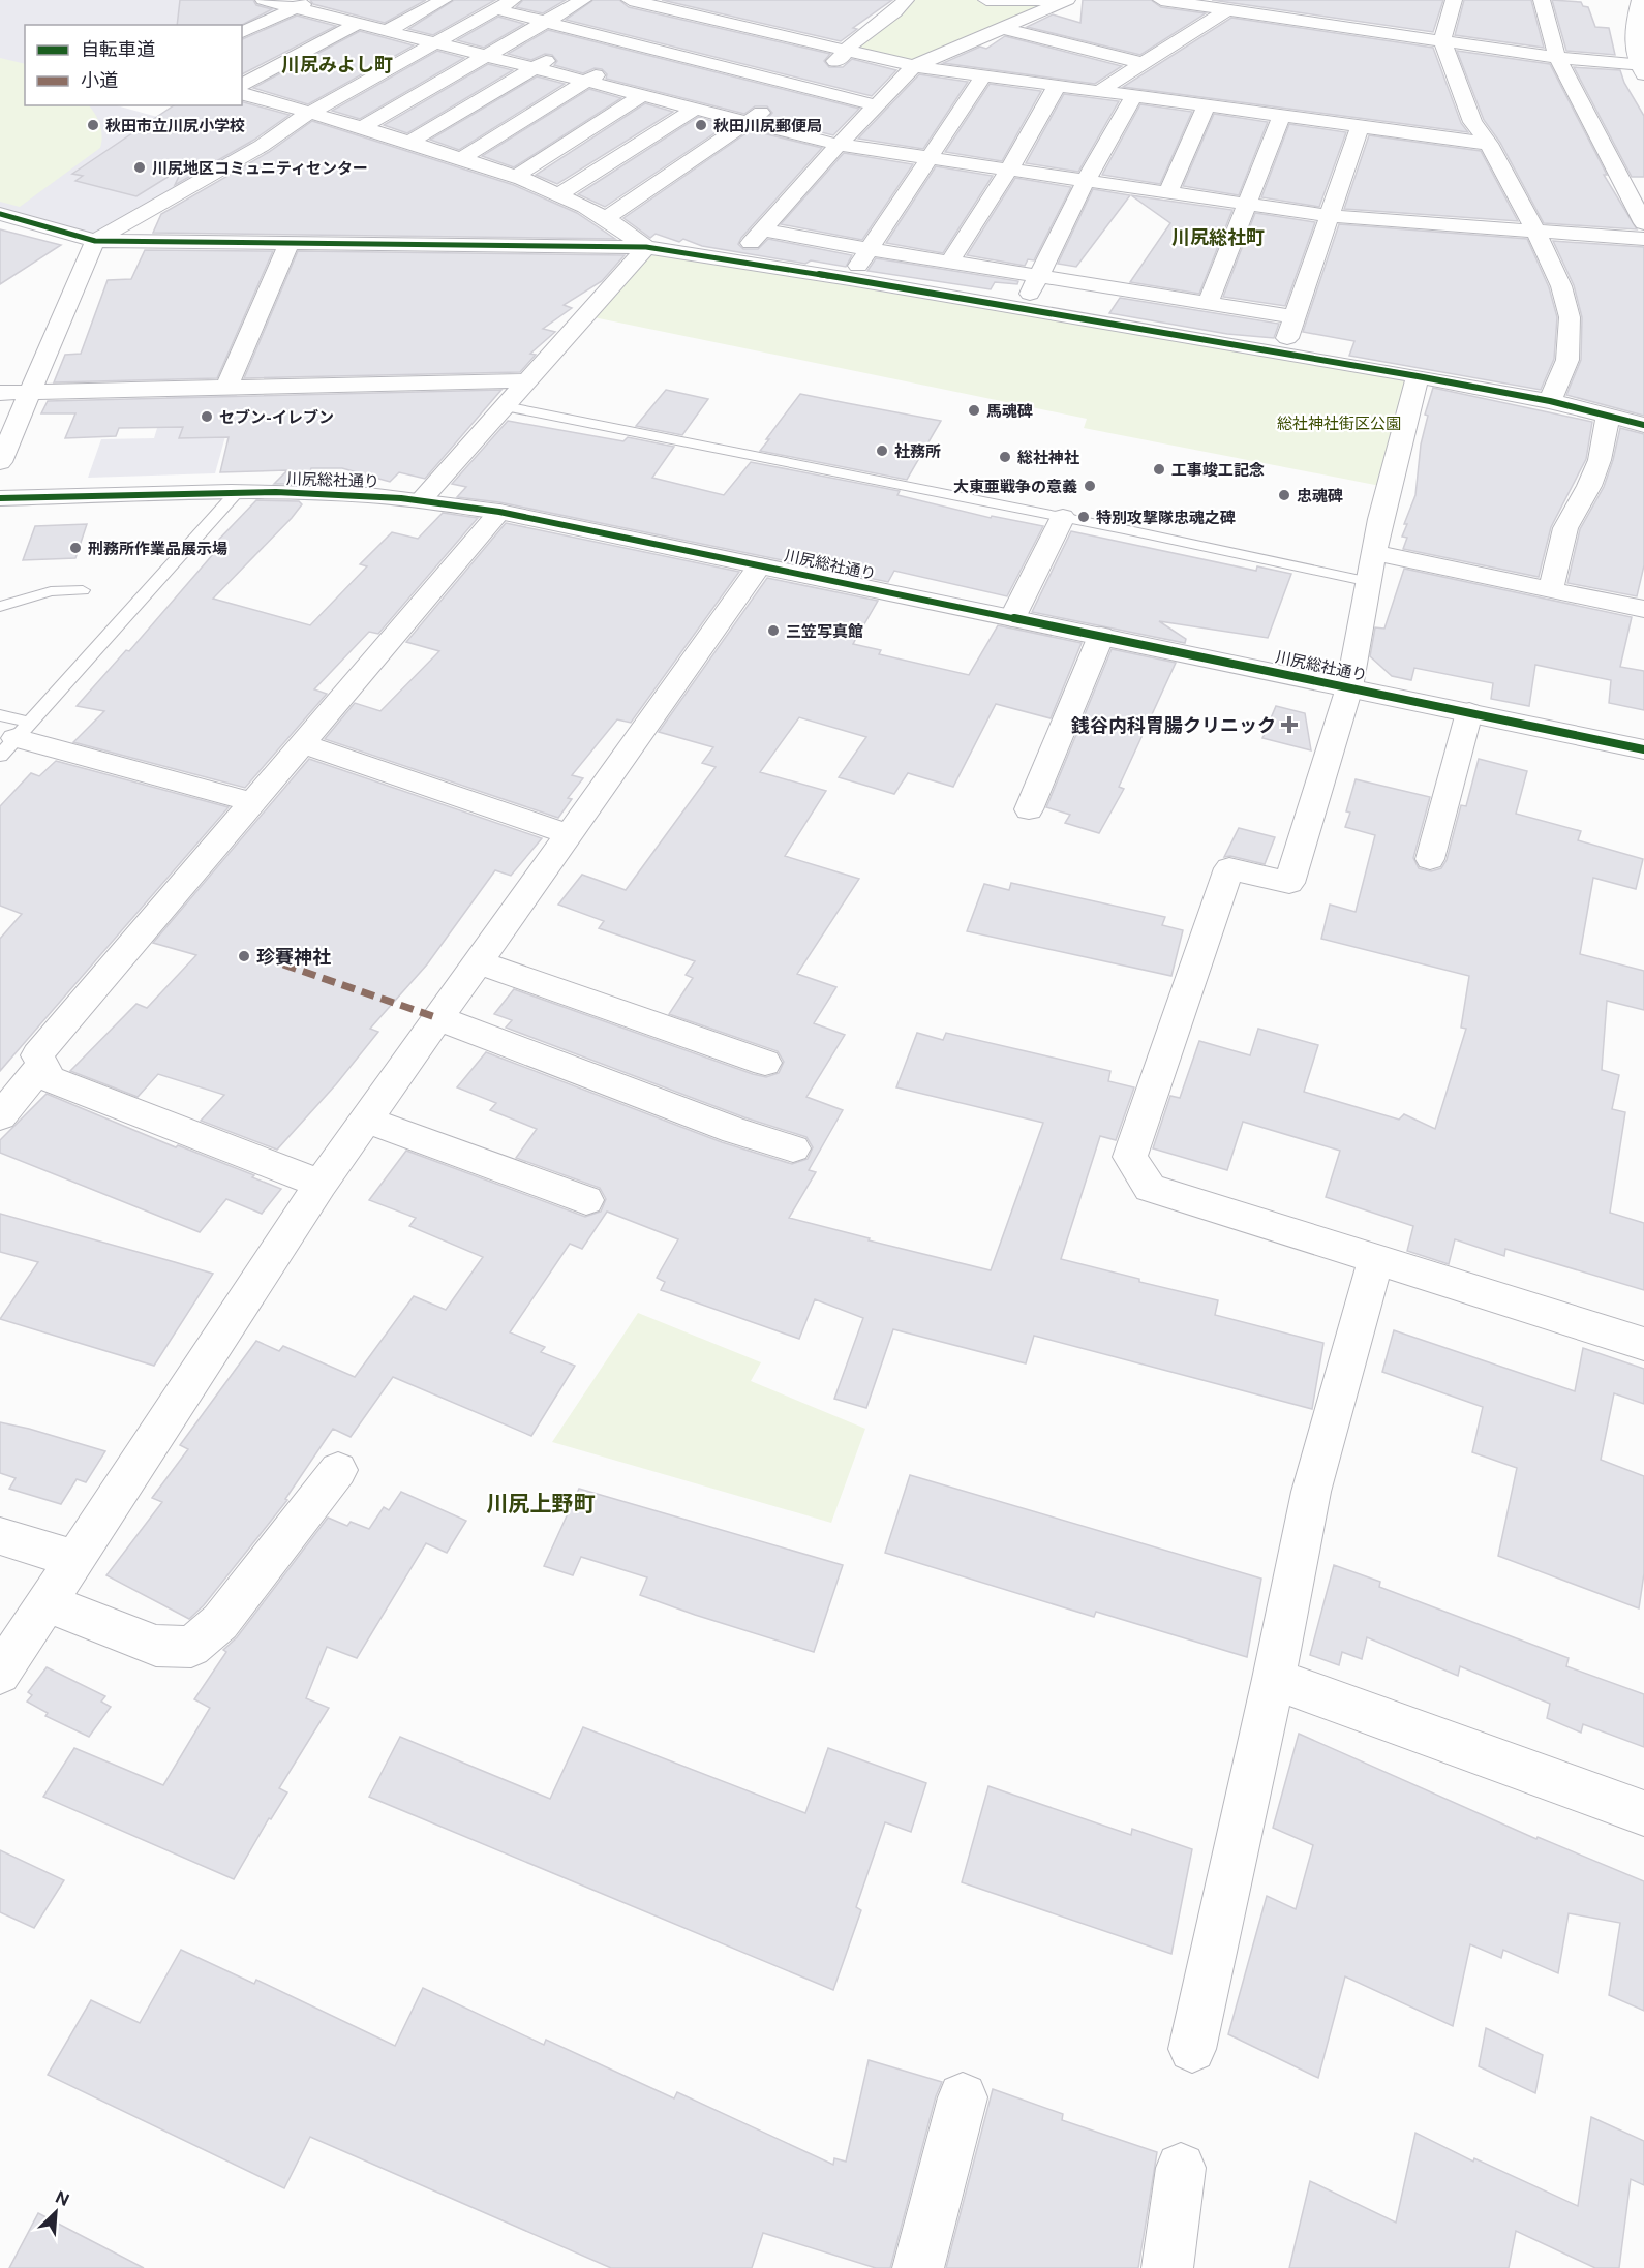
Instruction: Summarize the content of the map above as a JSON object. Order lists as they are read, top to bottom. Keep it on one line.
{"streets":{"street":["川尻総社通り"]},"districts":["川尻みよし町","川尻総社町","川尻上野町"],"parks":["総社神社街区公園"],"places":{"other":["秋田市立川尻小学校","秋田川尻郵便局","川尻地区コミュニティセンター","馬魂碑","セブン-イレブン","社務所","総社神社","工事竣工記念","大東亜戦争の意義","忠魂碑","特別攻撃隊忠魂之碑","刑務所作業品展示場","三笠写真館","珍賽神社"],"health":["銭谷内科胃腸クリニック"]},"legend":["自転車道","小道"],"north":"top right"}
